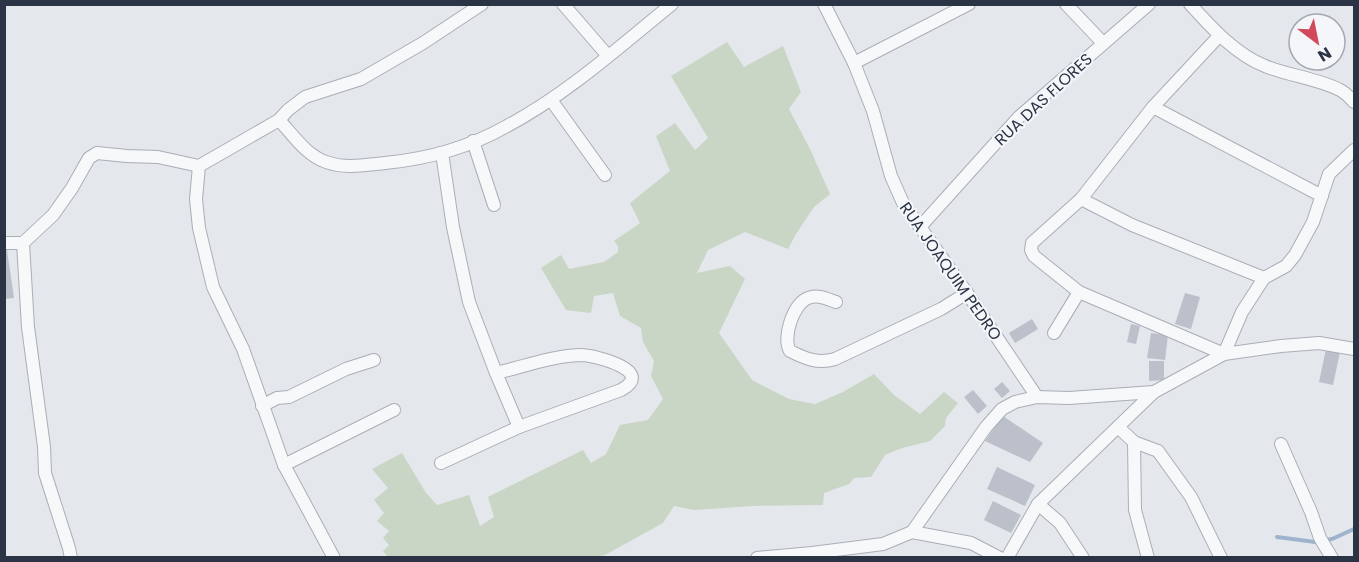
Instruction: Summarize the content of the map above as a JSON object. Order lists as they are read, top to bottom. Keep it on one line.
{"streets":{"street":["RUA DAS FLORES","RUA JOAQUIM PEDRO"]},"crossings":[["RUA DAS FLORES","RUA JOAQUIM PEDRO"]],"north":"bottom right"}
